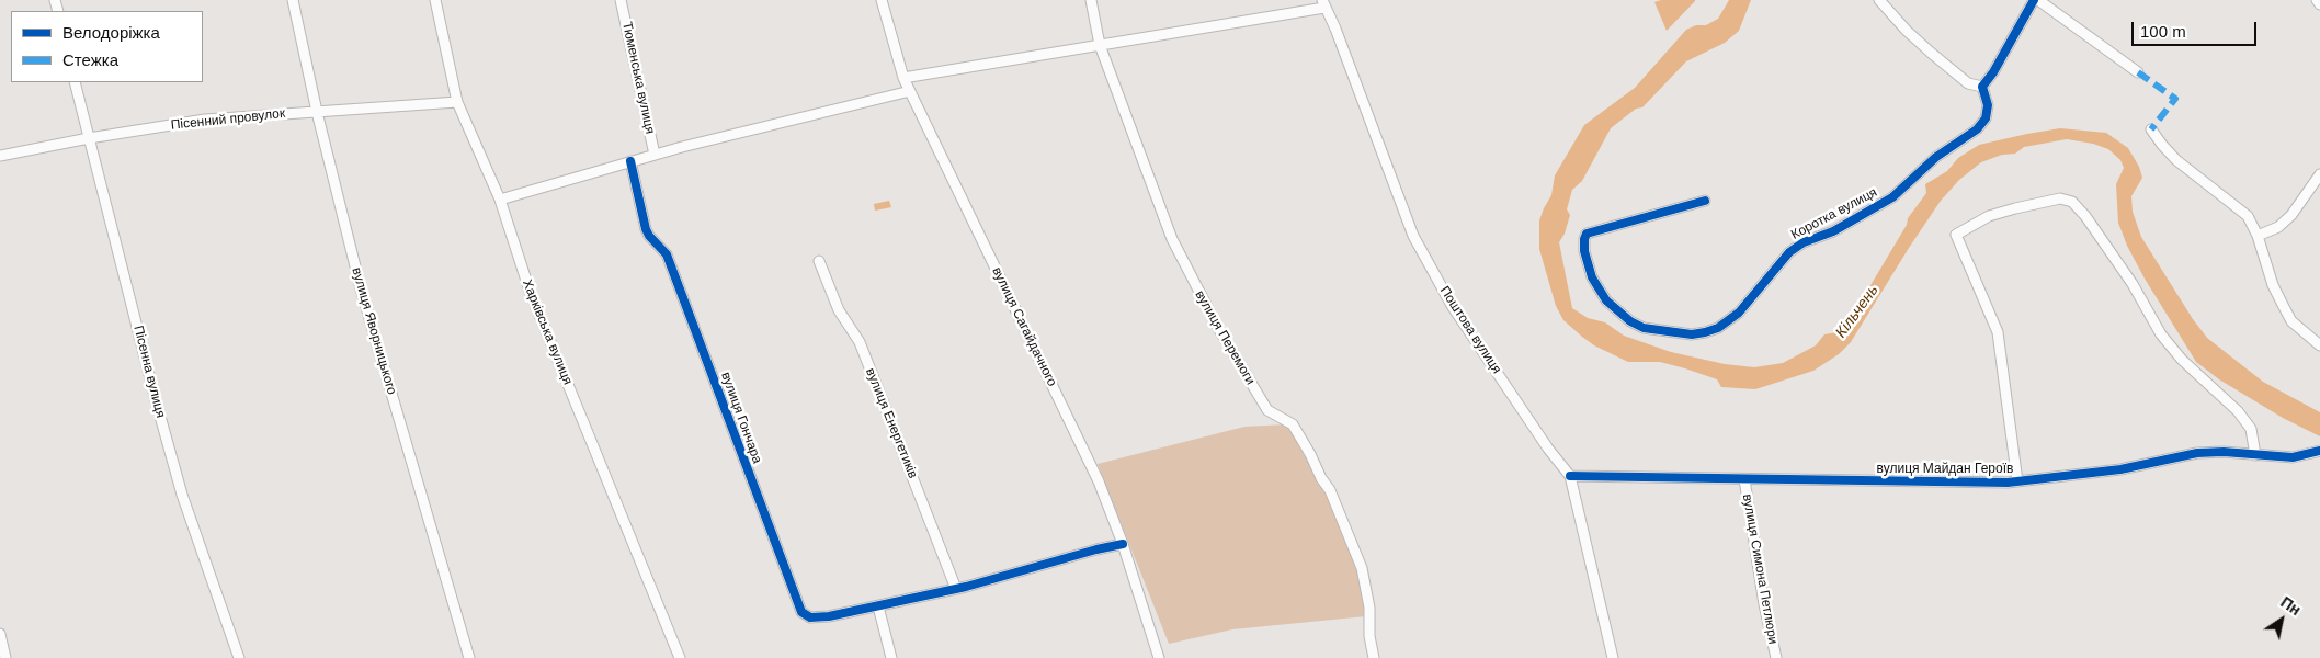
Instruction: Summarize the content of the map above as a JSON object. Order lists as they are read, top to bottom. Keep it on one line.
{"streets":{"street":["Тюменська вулиця","Пісенний провулок","Коротка вулиця","вулиця Сагайдачного","Поштова вулиця","вулиця Яворницького","Харківська вулиця","вулиця Перемоги","Пісенна вулиця","вулиця Гончара","вулиця Енергетиків","вулиця Майдан Героїв","вулиця Симона Петлюри"]},"crossings":[["Пісенний провулок","вулиця Яворницького"],["Пісенний провулок","Харківська вулиця"],["Пісенний провулок","Пісенна вулиця"],["вулиця Сагайдачного","вулиця Гончара"],["Поштова вулиця","вулиця Майдан Героїв"],["вулиця Гончара","вулиця Енергетиків"],["вулиця Майдан Героїв","вулиця Симона Петлюри"]],"water":["Кільчень"],"legend":["Велодоріжка","Стежка"],"scale_bar":"100 m","north":"top right"}
